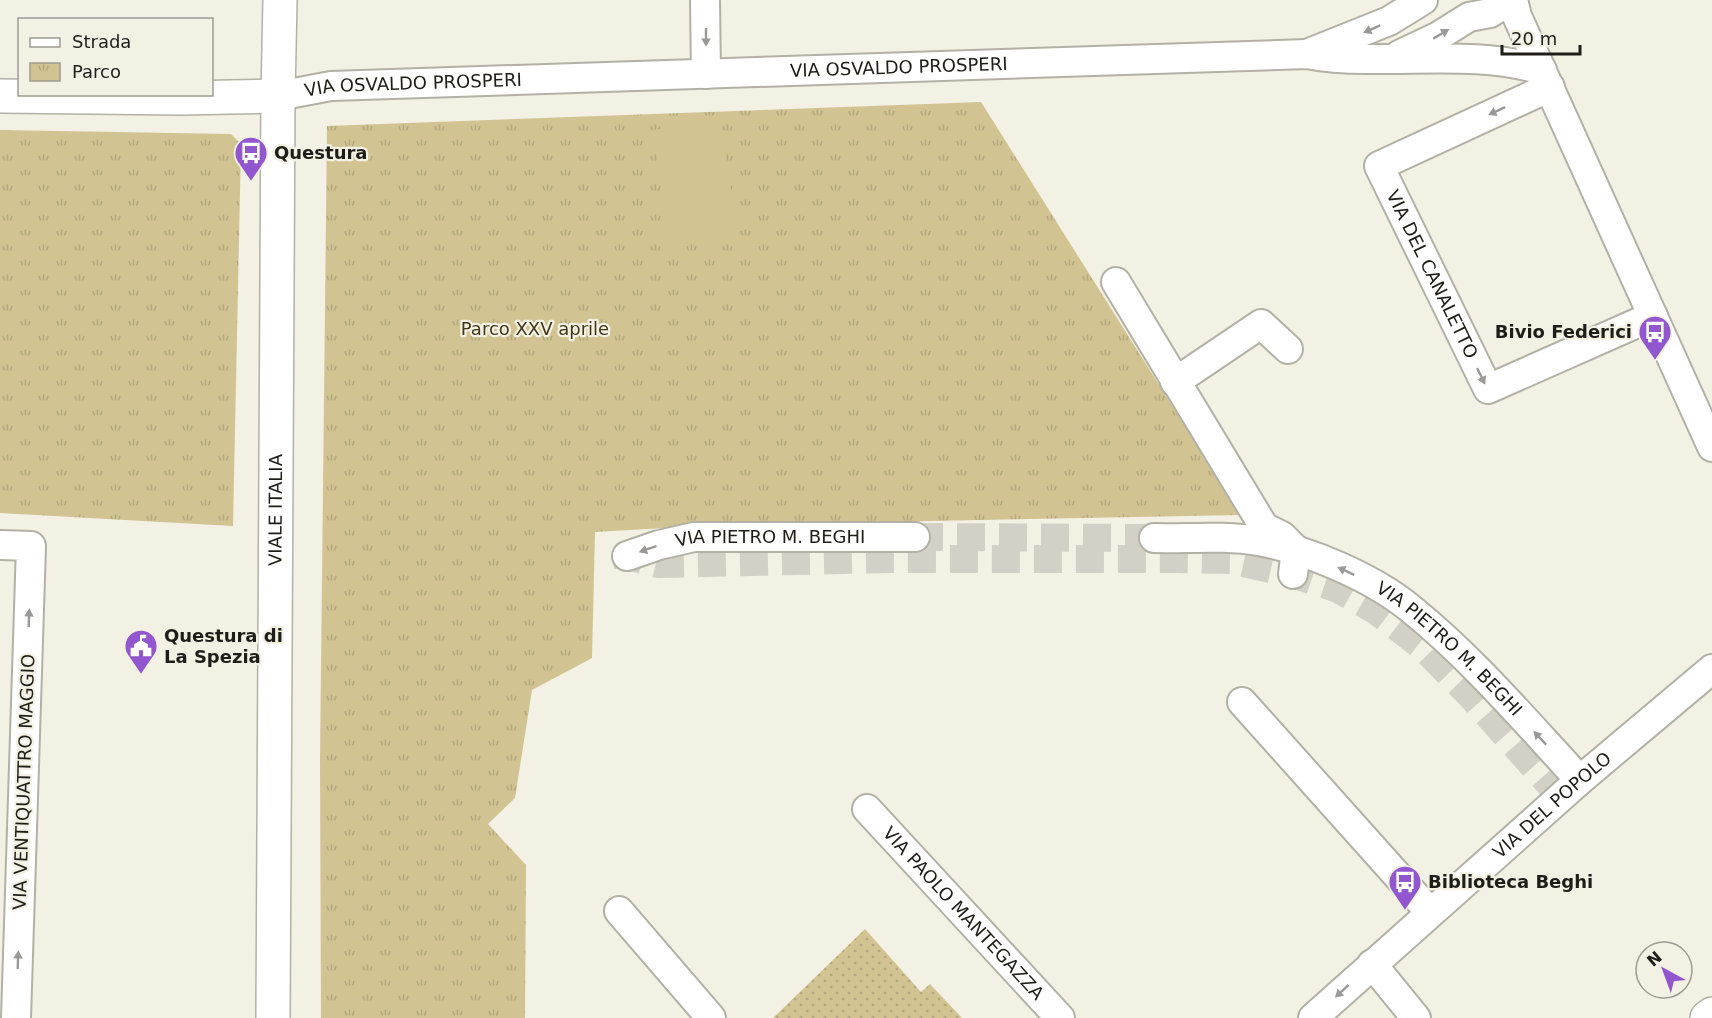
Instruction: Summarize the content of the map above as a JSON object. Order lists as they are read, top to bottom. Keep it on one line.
{"streets":{"main road":["VIALE ITALIA"],"street":["VIA OSVALDO PROSPERI","VIA DEL CANALETTO","VIA PIETRO M. BEGHI","VIA VENTIQUATTRO MAGGIO","VIA DEL POPOLO","VIA PAOLO MANTEGAZZA"]},"crossings":[["VIA OSVALDO PROSPERI","VIALE ITALIA"],["VIA PIETRO M. BEGHI","VIA DEL POPOLO"]],"one_way":["VIA PIETRO M. BEGHI","VIA VENTIQUATTRO MAGGIO"],"parks":["Parco XXV aprile"],"places":{"bus stop":["Questura","Bivio Federici","Biblioteca Beghi"],"public building":["Questura di La Spezia"]},"legend":["Strada","Parco"],"scale_bar":"20 m","north":"top left"}
